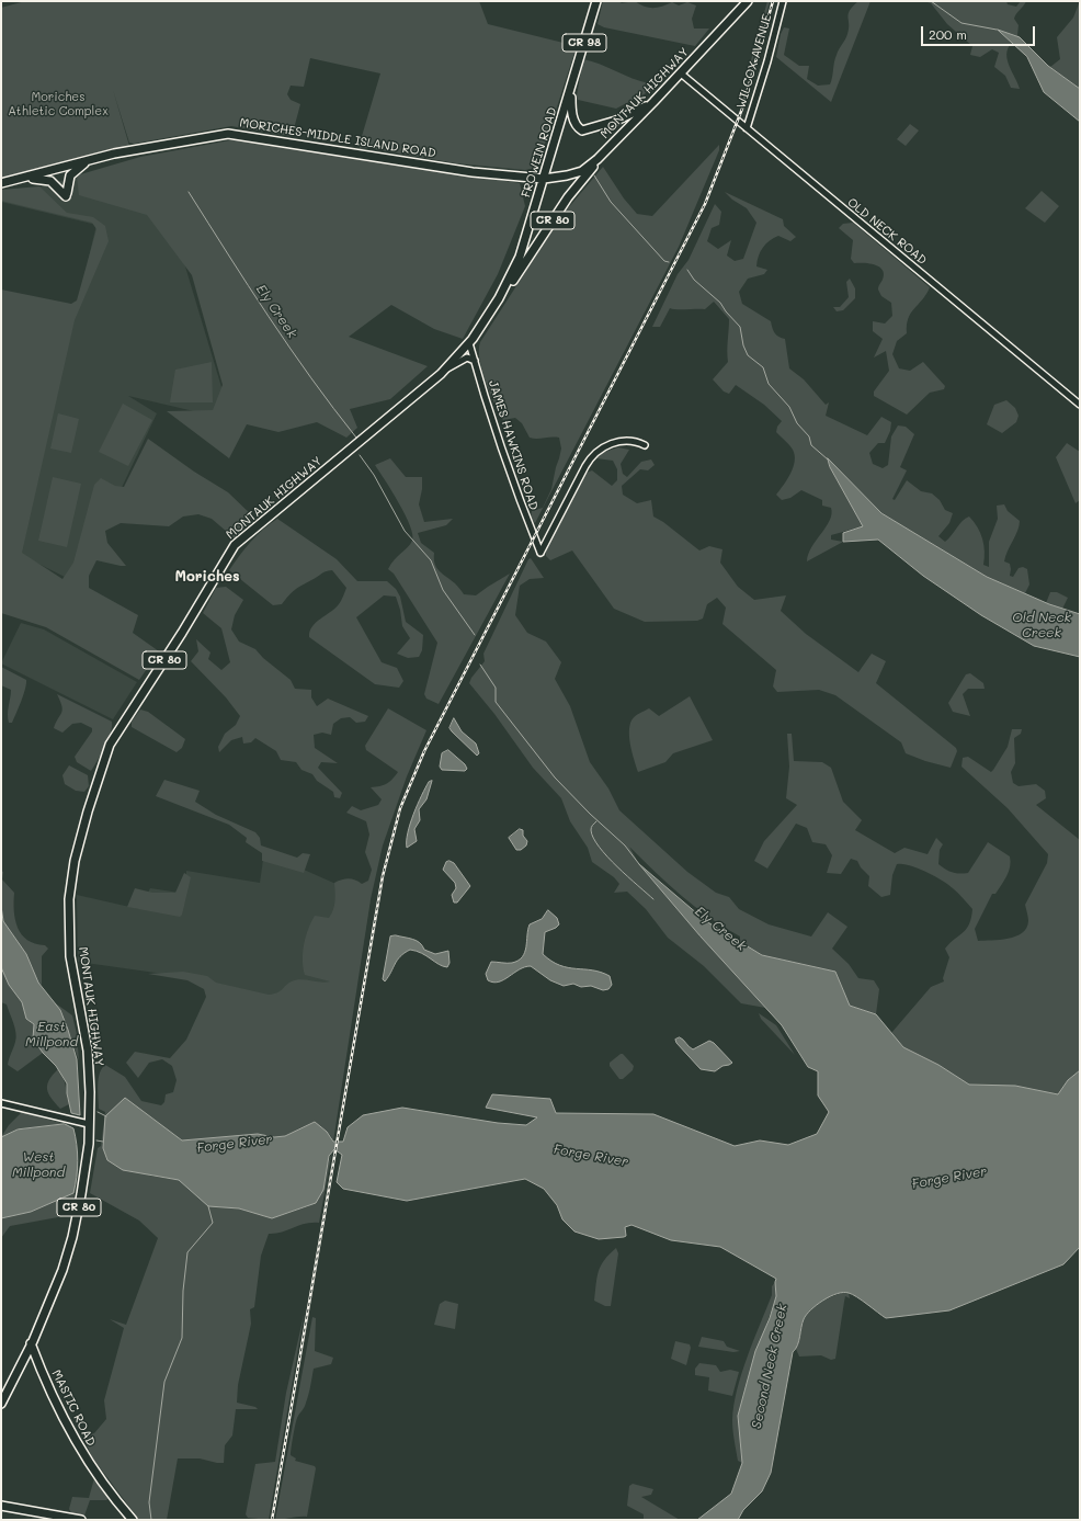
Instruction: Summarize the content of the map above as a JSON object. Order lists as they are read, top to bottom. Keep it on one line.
{"streets":{"main road":["CR 98","MONTAUK HIGHWAY","MORICHES-MIDDLE ISLAND ROAD","FROWEIN ROAD","CR 80","MASTIC ROAD"],"street":["WILCOX AVENUE","OLD NECK ROAD","JAMES HAWKINS ROAD"]},"crossings":[["WILCOX AVENUE","OLD NECK ROAD"],["MONTAUK HIGHWAY","MORICHES-MIDDLE ISLAND ROAD"],["MONTAUK HIGHWAY","FROWEIN ROAD"],["MONTAUK HIGHWAY","CR 80"],["MONTAUK HIGHWAY","OLD NECK ROAD"],["MONTAUK HIGHWAY","JAMES HAWKINS ROAD"],["MONTAUK HIGHWAY","MASTIC ROAD"],["MORICHES-MIDDLE ISLAND ROAD","FROWEIN ROAD"],["FROWEIN ROAD","CR 80"]],"districts":["Moriches"],"water":["Ely Creek","Old Neck Creek","East Millpond","Forge River","West Millpond","Second Neck Creek"],"parks":["Moriches Athletic Complex"],"scale_bar":"200 m"}
